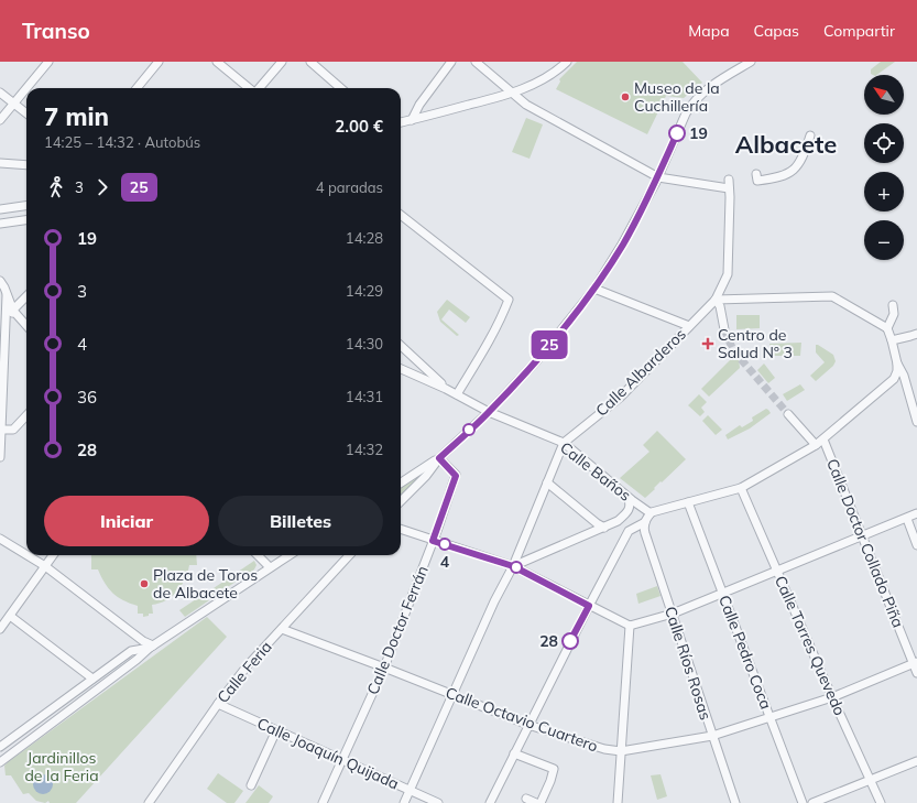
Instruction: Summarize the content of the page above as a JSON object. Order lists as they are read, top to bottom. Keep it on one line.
{"streets":{"street":["Calle Albarderos","Calle Baños","Calle Doctor Collado Piña","Calle Doctor Ferrán","Calle Torres Quevedo","Calle Pedro Coca","Calle Ríos Rosas","Calle Feria","Calle Octavio Cuartero","Calle Joaquín Quijada"]},"crossings":[["Calle Albarderos","Calle Baños"],["Calle Doctor Collado Piña","Calle Octavio Cuartero"],["Calle Doctor Ferrán","Calle Octavio Cuartero"],["Calle Doctor Ferrán","Calle Joaquín Quijada"],["Calle Torres Quevedo","Calle Octavio Cuartero"],["Calle Pedro Coca","Calle Octavio Cuartero"],["Calle Ríos Rosas","Calle Octavio Cuartero"],["Calle Feria","Calle Octavio Cuartero"],["Calle Feria","Calle Joaquín Quijada"]],"districts":["Albacete"],"parks":["Jardinillos de la Feria"],"places":{"other":["Museo de la Cuchillería","19","4","Plaza de Toros de Albacete","28"],"health":["Centro de Salud Nº 3"]},"lines":["bus line 25"],"north":"top left","page":{"header":"Transo","nav":["Mapa","Capas","Compartir"],"on_map":"25","map_buttons":["+","−"],"heading":["7 min","14:25 – 14:32 · Autobús","2.00 €"],"legs":["3","25","4 paradas"],"list":[{"name":"19","value":"14:28"},{"name":"3","value":"14:29"},{"name":"4","value":"14:30"},{"name":"36","value":"14:31"},{"name":"28","value":"14:32"}],"buttons":["Iniciar","Billetes"]}}
